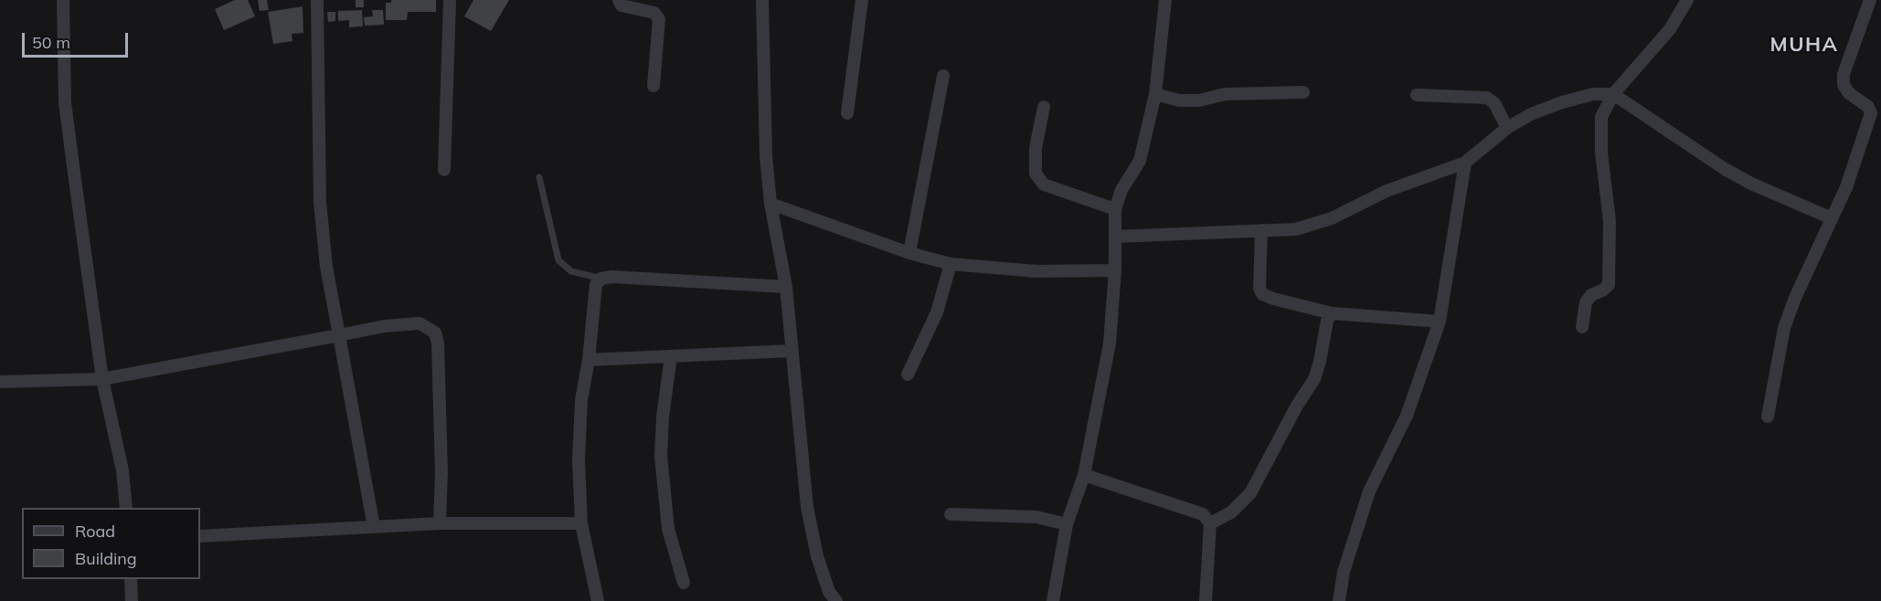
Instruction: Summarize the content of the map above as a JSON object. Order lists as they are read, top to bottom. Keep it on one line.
{"districts":["MUHA"],"legend":["Road","Building"],"scale_bar":"50 m"}
